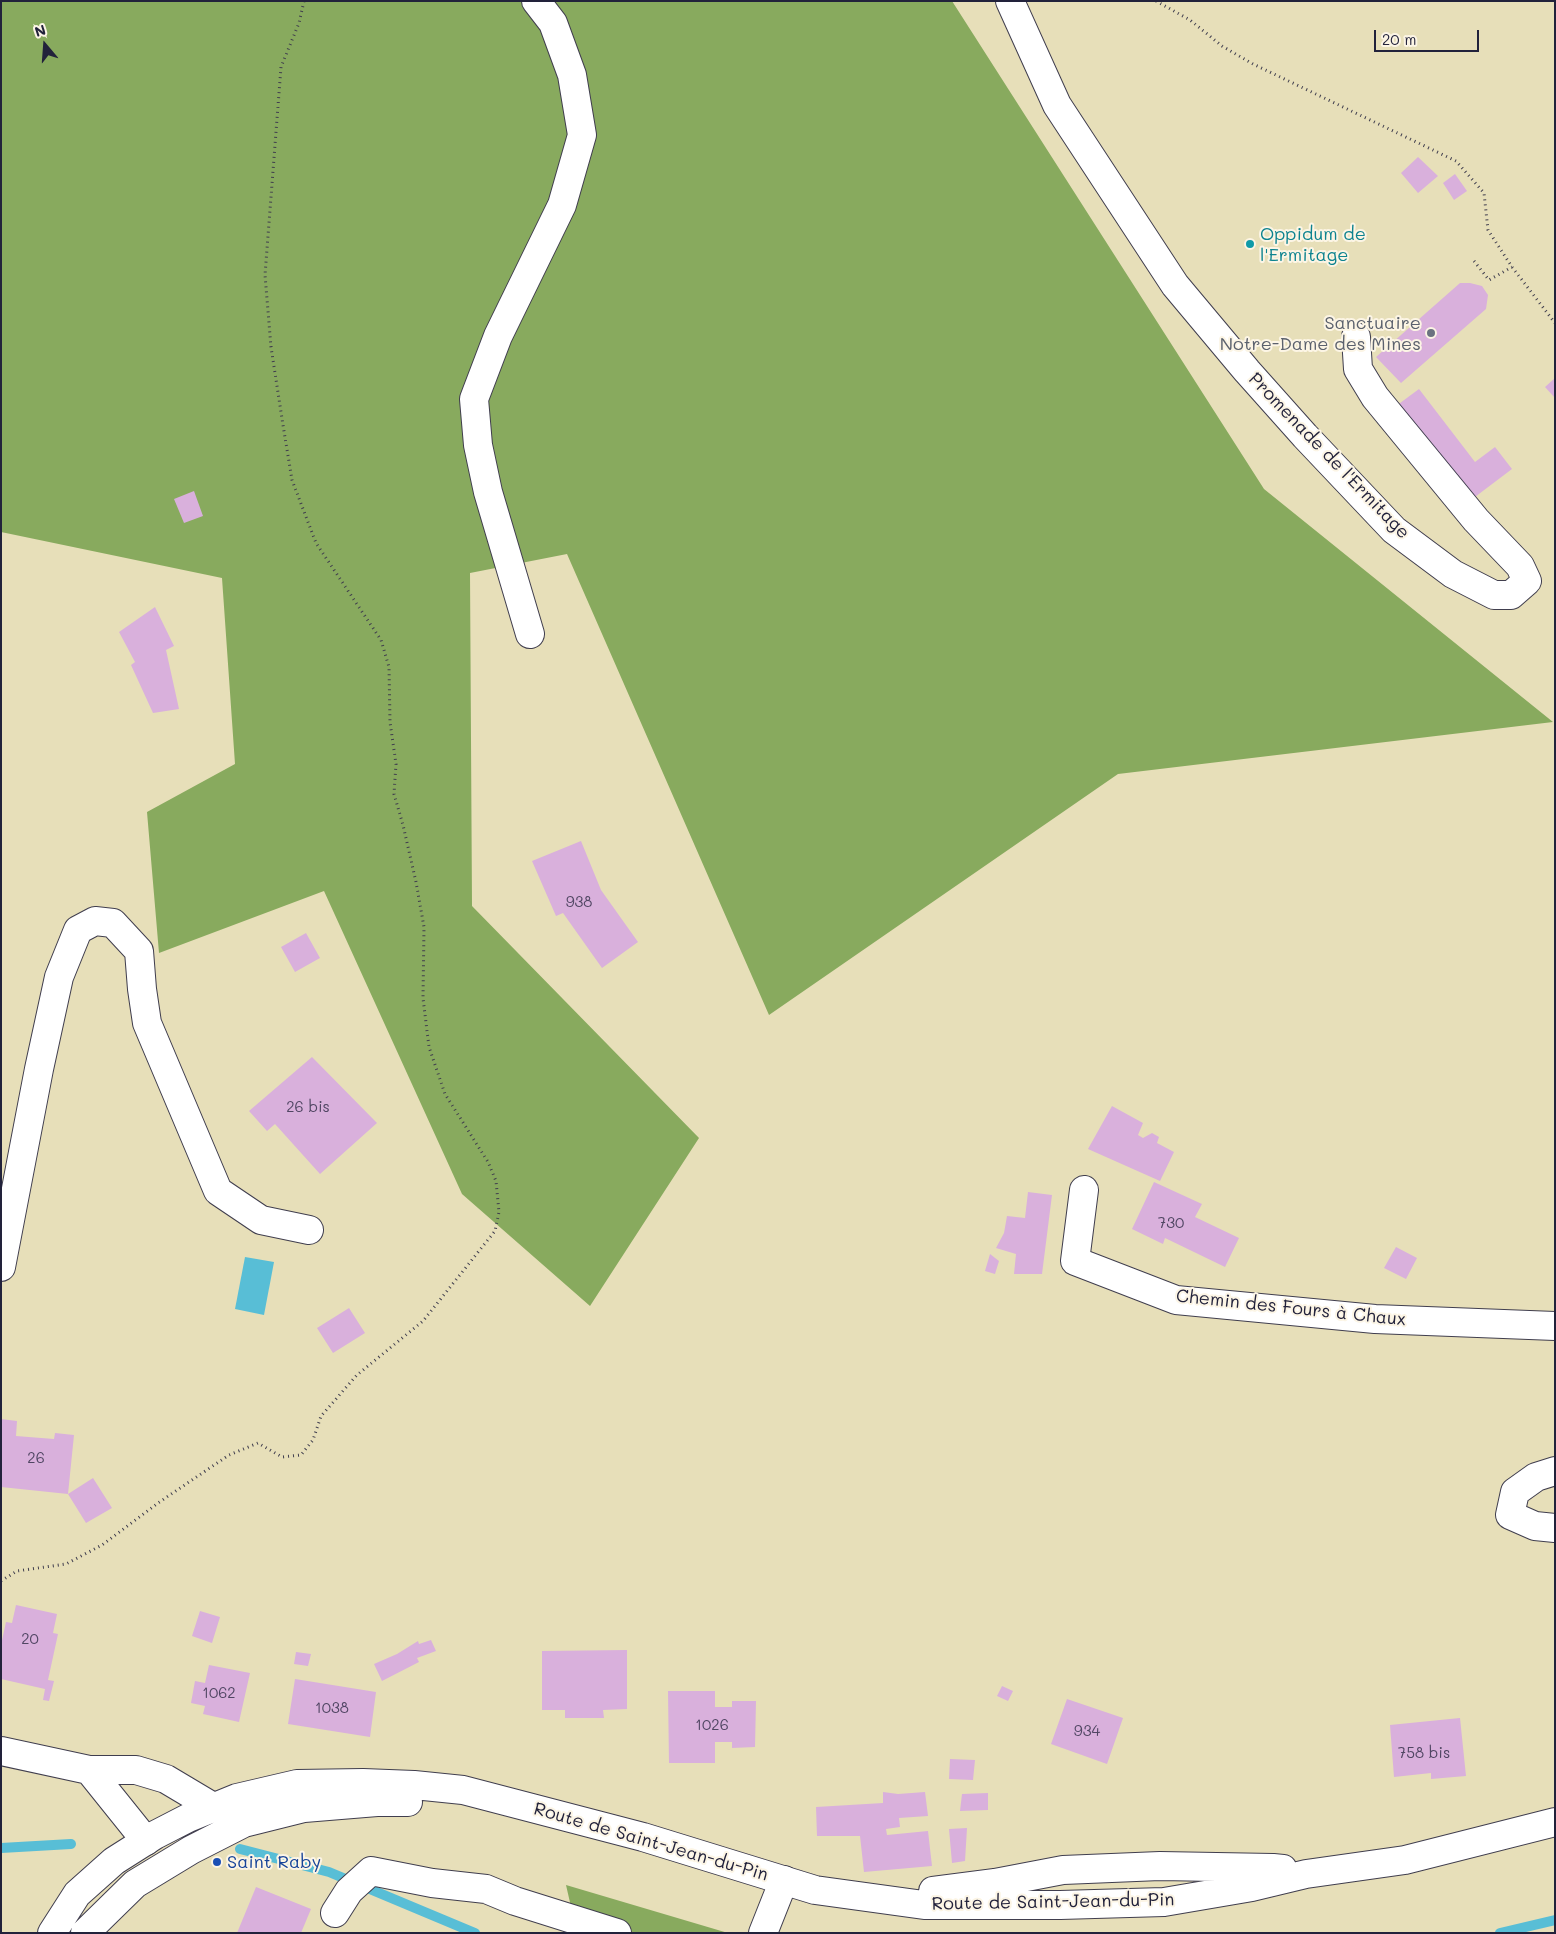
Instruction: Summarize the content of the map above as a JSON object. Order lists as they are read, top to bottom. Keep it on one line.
{"streets":{"street":["Promenade de l'Ermitage","Chemin des Fours à Chaux","Route de Saint-Jean-du-Pin"]},"places":["Oppidum de l'Ermitage","Sanctuaire Notre-Dame des Mines","Saint Raby"],"house_numbers":["938","26 bis","730","26","20","1062","1038","1026","934","758 bis"],"scale_bar":"20 m","north":"top"}
